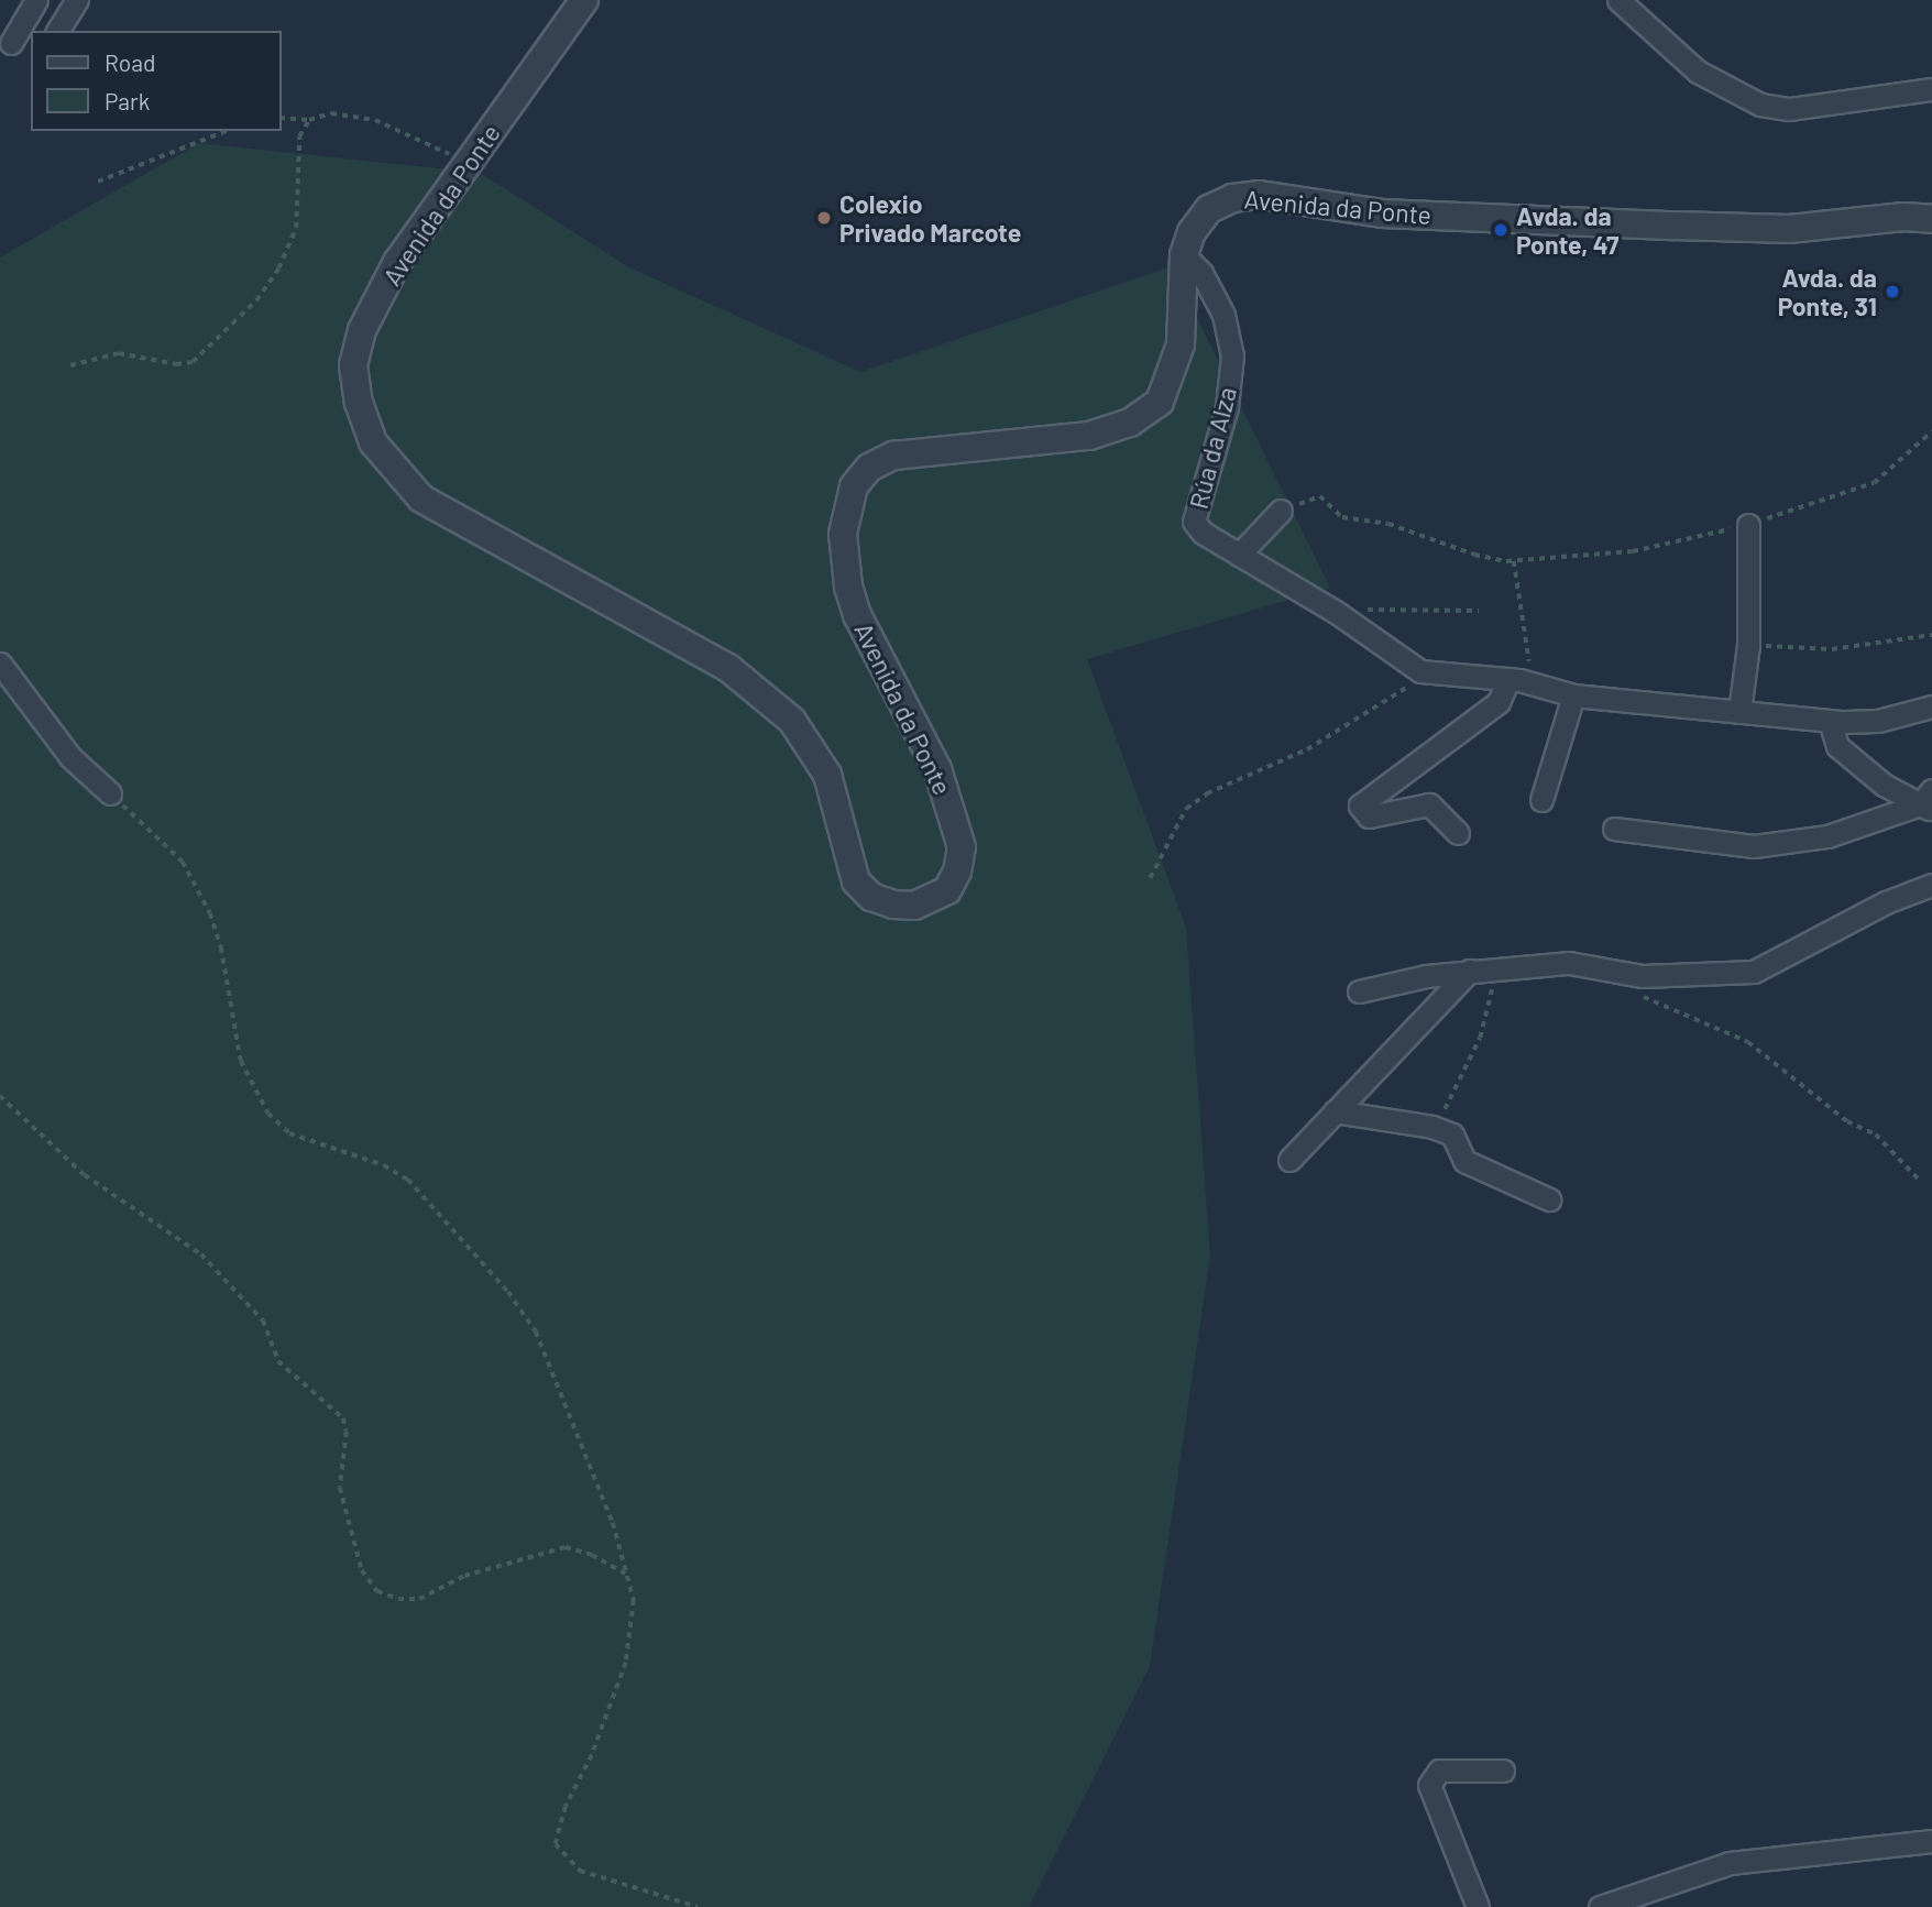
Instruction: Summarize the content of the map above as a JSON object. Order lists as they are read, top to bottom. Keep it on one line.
{"streets":{"street":["Avenida da Ponte","Rúa da Alza"]},"crossings":[["Avenida da Ponte","Rúa da Alza"]],"places":["Colexio Privado Marcote","Avda. da Ponte, 47","Avda. da Ponte, 31"],"legend":["Road","Park"]}
